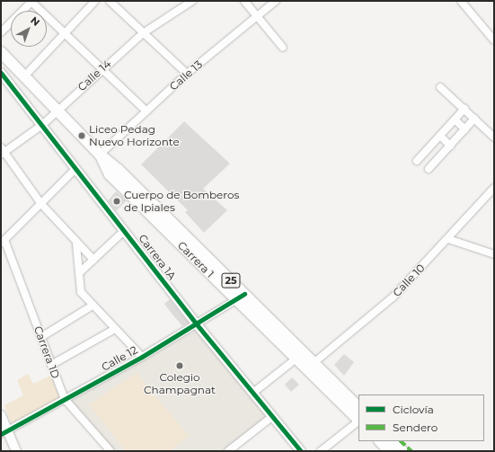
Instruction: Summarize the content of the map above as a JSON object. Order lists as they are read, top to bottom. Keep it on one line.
{"streets":{"main road":["Carrera 1","25"],"street":["Calle 14","Calle 13","Carrera 1A","Calle 10","Carrera 1D","Calle 12"]},"crossings":[["Calle 14","Carrera 1A"],["Calle 14","Carrera 1"],["Calle 13","Carrera 1"],["Carrera 1A","Calle 12"],["Carrera 1","Calle 10"],["Carrera 1","Calle 12"],["Carrera 1D","Calle 12"]],"places":["Liceo Pedag Nuevo Horizonte","Cuerpo de Bomberos de Ipiales","Colegio Champagnat"],"legend":["Ciclovía","Sendero"],"north":"top right"}
